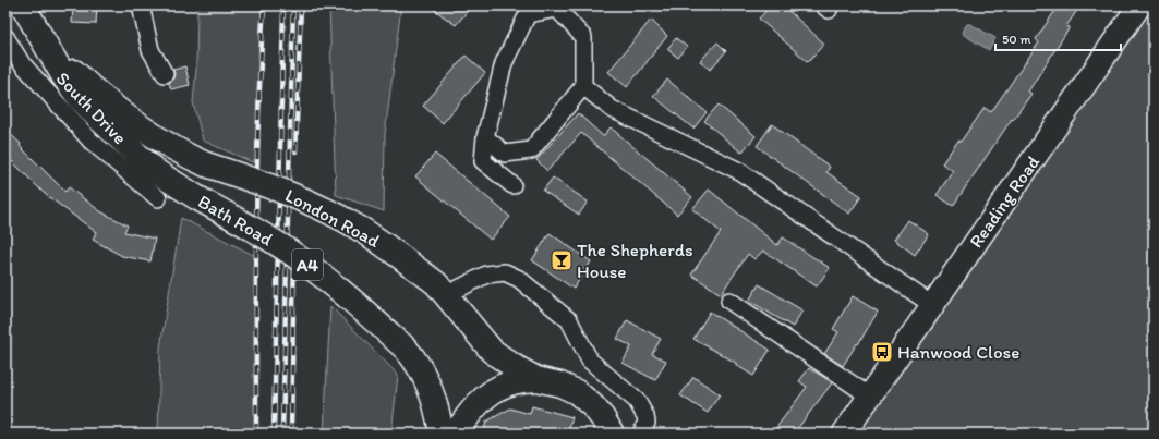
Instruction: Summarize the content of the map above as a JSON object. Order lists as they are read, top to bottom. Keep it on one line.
{"streets":{"main road":["London Road","Bath Road","A4"],"street":["South Drive","Reading Road"]},"crossings":[["London Road","Bath Road"],["London Road","A4"]],"places":{"bar":["The Shepherds House"],"bus stop":["Hanwood Close"]},"scale_bar":"50 m"}
